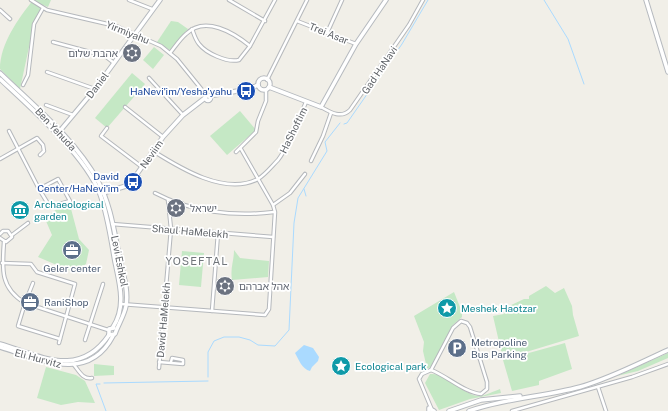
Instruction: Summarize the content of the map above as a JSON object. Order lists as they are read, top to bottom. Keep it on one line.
{"streets":{"street":["Yirmiyahu","Trei Asar","Gad HaNavi","Daniel","Ben Yehuda","HaShoftim","Neviim","Shaul HaMelekh","Levi Eshkol","David HaMelekh","Eli Hurvitz"]},"crossings":[["Yirmiyahu","Daniel"],["Yirmiyahu","Neviim"],["Daniel","Ben Yehuda"],["Ben Yehuda","Neviim"],["Ben Yehuda","Levi Eshkol"],["Neviim","Levi Eshkol"],["Shaul HaMelekh","Levi Eshkol"],["Shaul HaMelekh","David HaMelekh"]],"districts":["YOSEFTAL"],"places":{"synagogue":["אהבת שלום","ישראל","אהל אברהם"],"bus stop":["HaNevi'im/Yesha'yahu","David Center/HaNevi'im"],"museum":["Archaeological garden"],"office":["Geler center","RaniShop"],"place":["Meshek Haotzar","Ecological park"],"parking":["Metropoline Bus Parking"]}}
